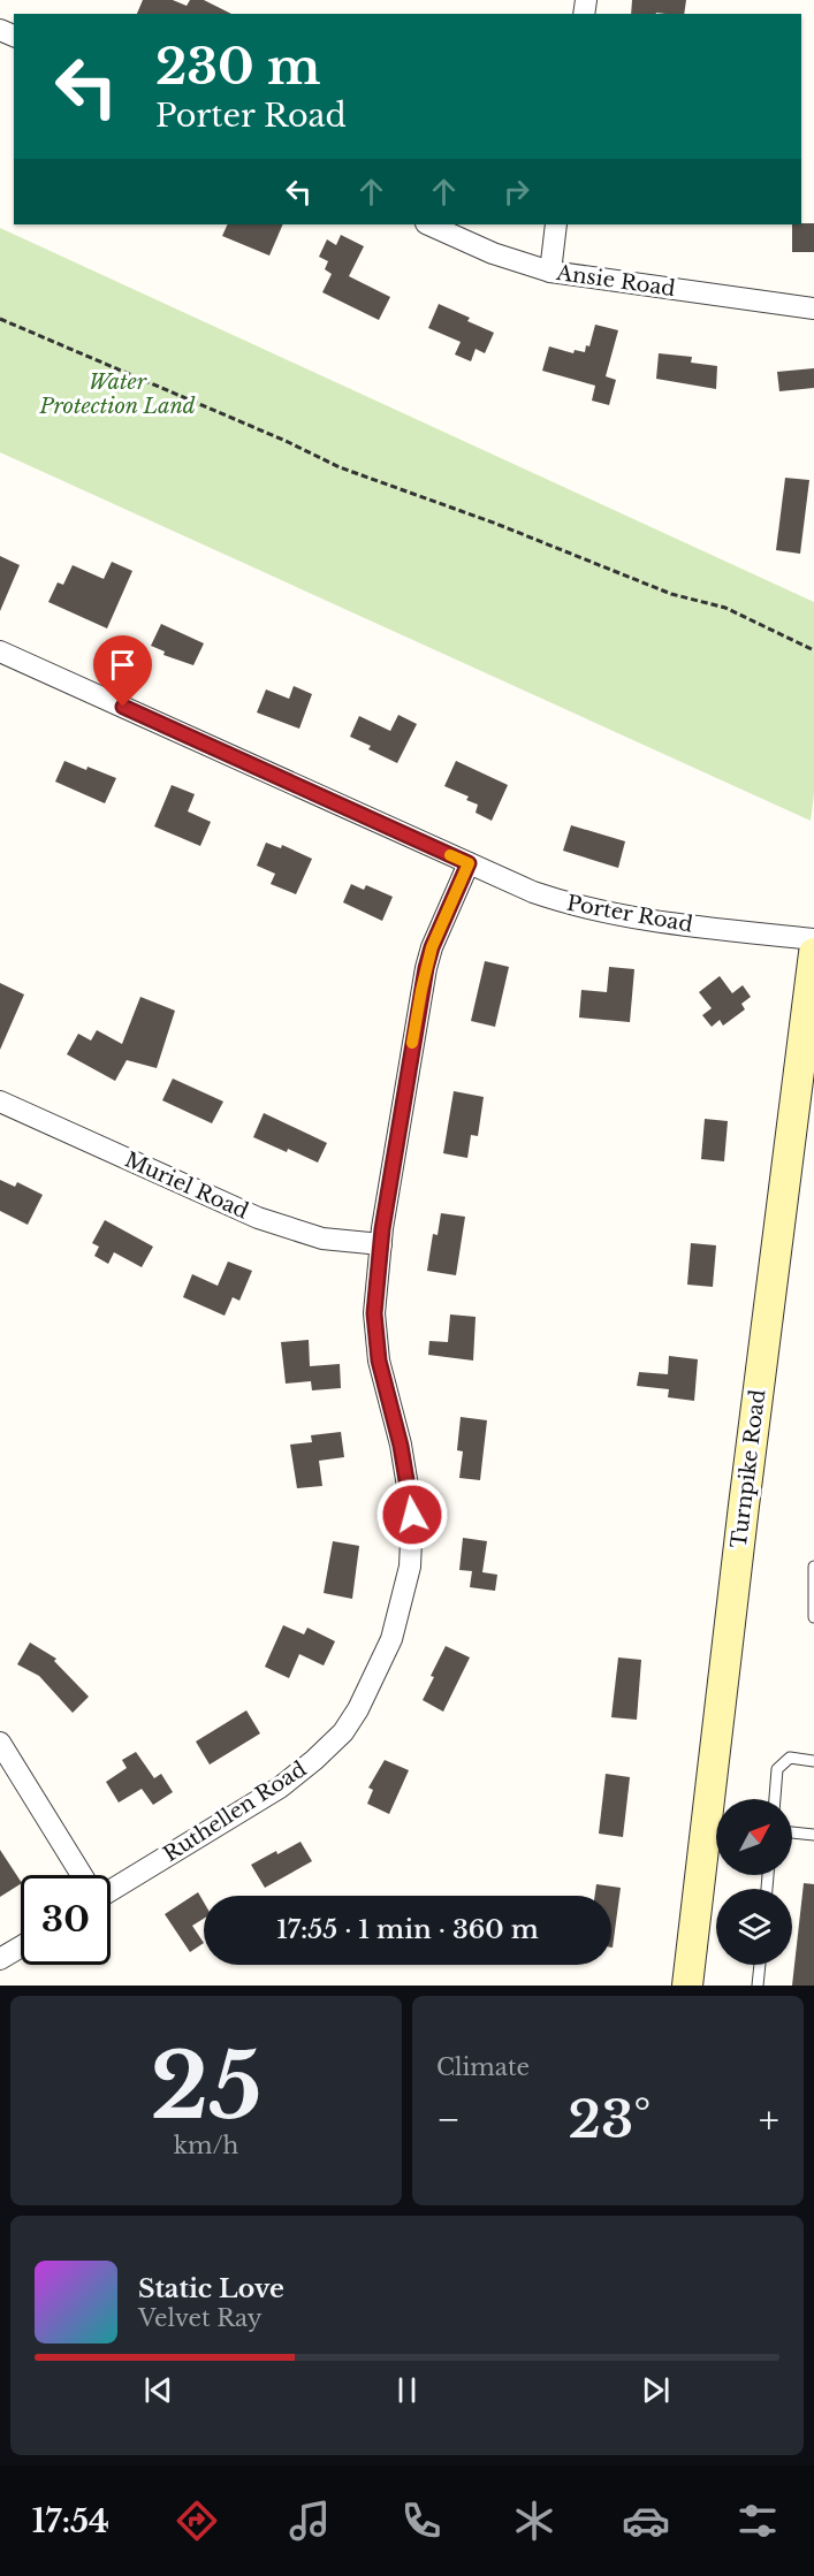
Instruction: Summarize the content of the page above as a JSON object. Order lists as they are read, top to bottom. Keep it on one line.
{"streets":{"main road":["Turnpike Road"],"street":["Ansie Road","Porter Road","Muriel Road","Ruthellen Road"]},"crossings":[["Porter Road","Ruthellen Road"],["Muriel Road","Ruthellen Road"]],"parks":["Water Protection Land"],"north":"top right","page":{"turn":["230 m","Porter Road"],"limit":"30","trip":"17:55 · 1 min · 360 m","tile":[["25","km/h"],"Climate"],"heat":["−","23°","+"],"song":["Static Love","Velvet Ray"],"tabs":"17:54"}}
